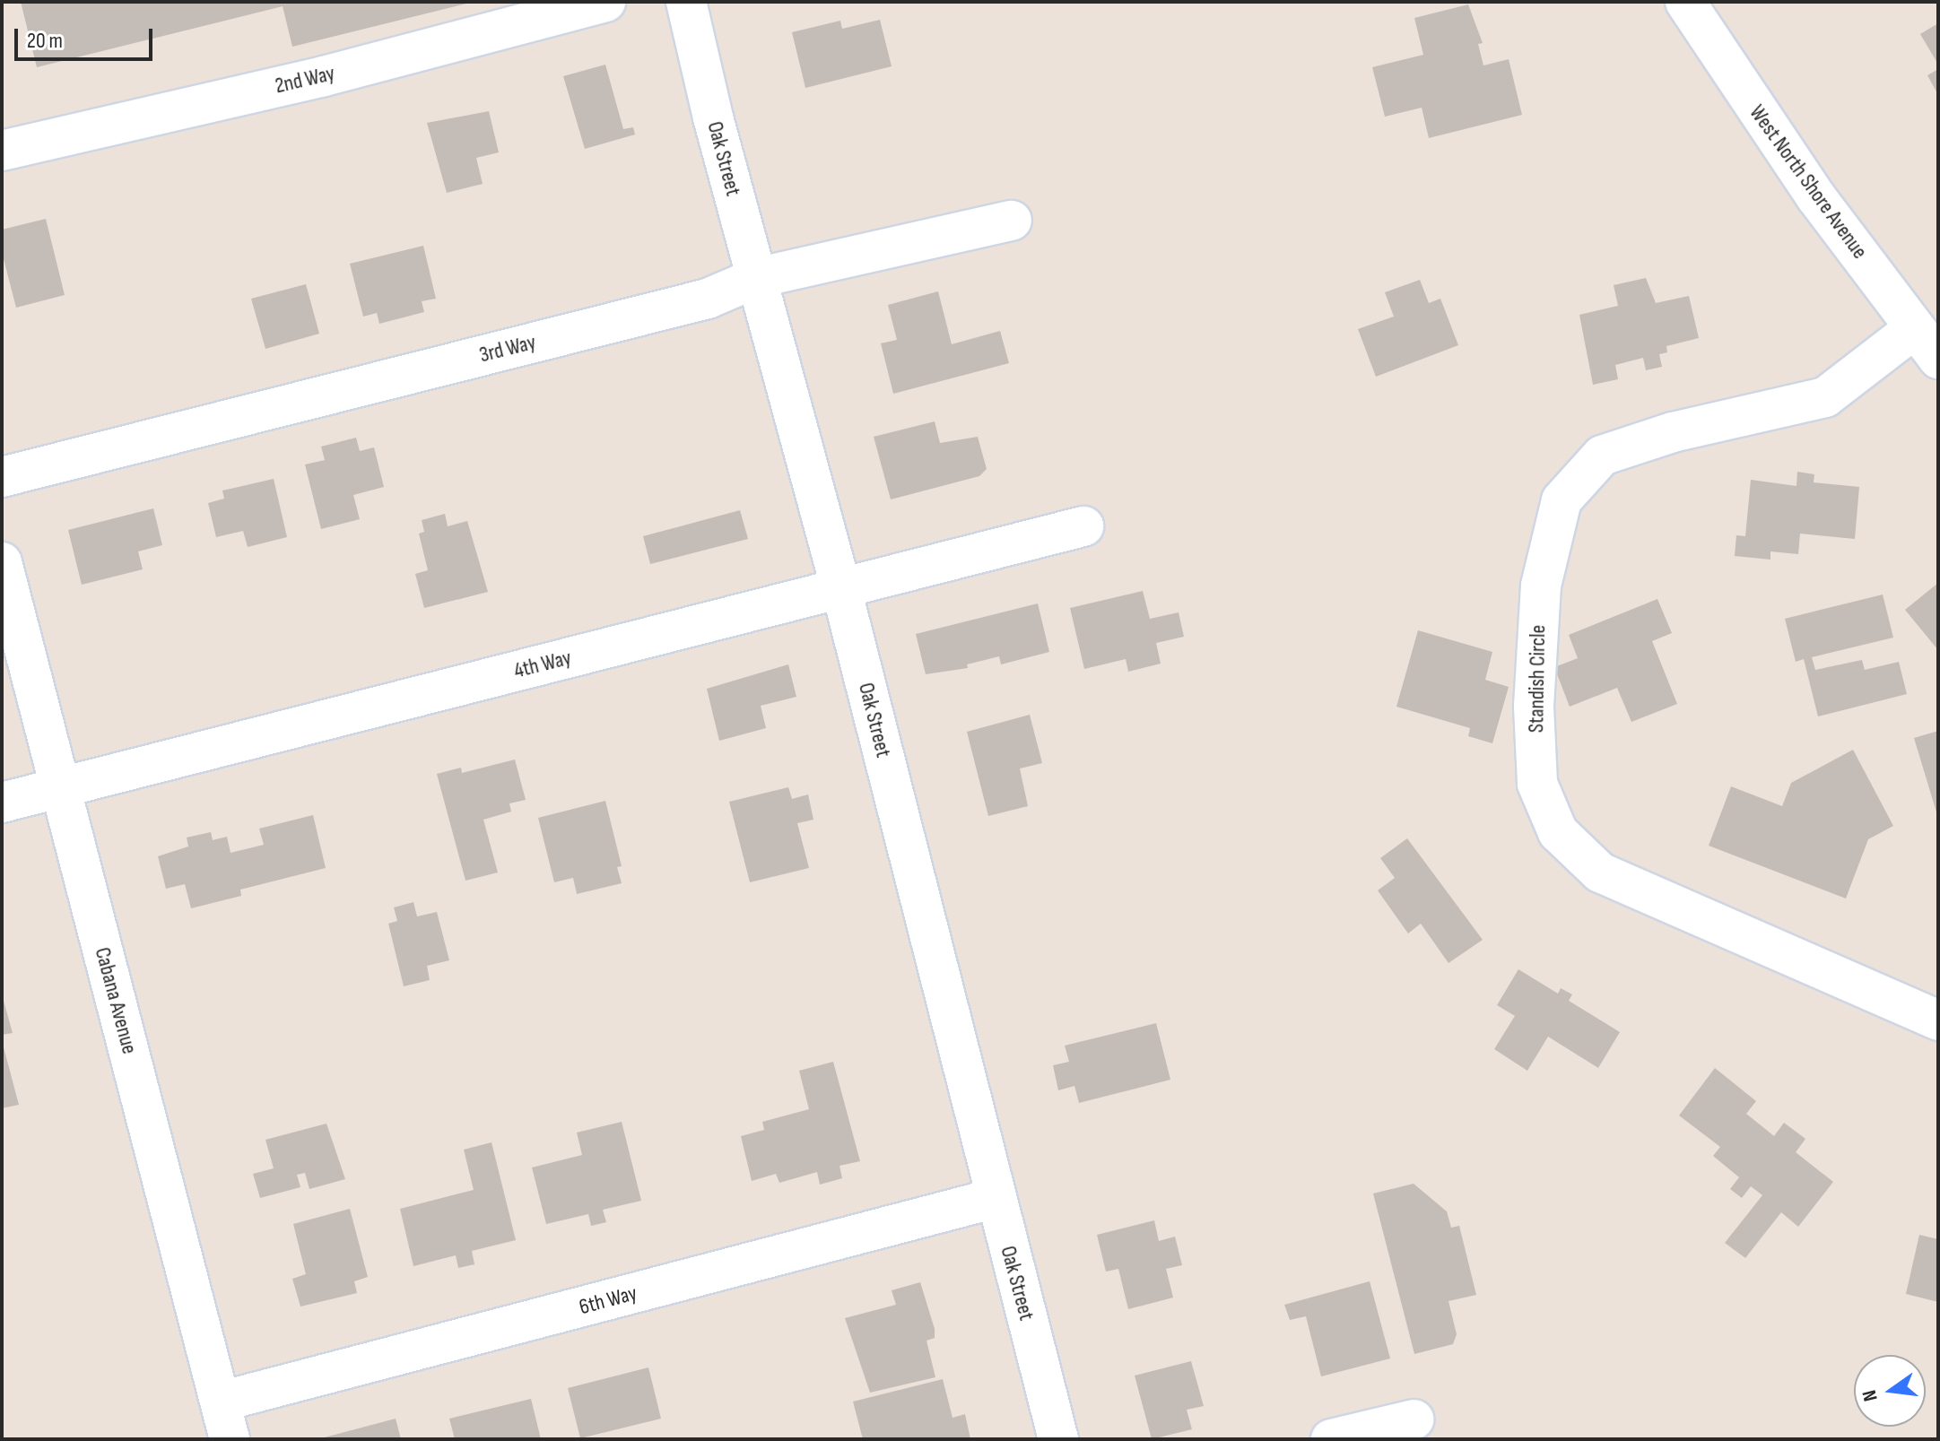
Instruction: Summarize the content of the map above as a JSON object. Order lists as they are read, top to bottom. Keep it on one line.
{"streets":{"street":["2nd Way","Oak Street","West North Shore Avenue","3rd Way","4th Way","Standish Circle","Cabana Avenue","6th Way"]},"crossings":[["Oak Street","3rd Way"],["Oak Street","4th Way"],["Oak Street","6th Way"],["West North Shore Avenue","Standish Circle"],["4th Way","Cabana Avenue"],["Cabana Avenue","6th Way"]],"scale_bar":"20 m","north":"left"}
